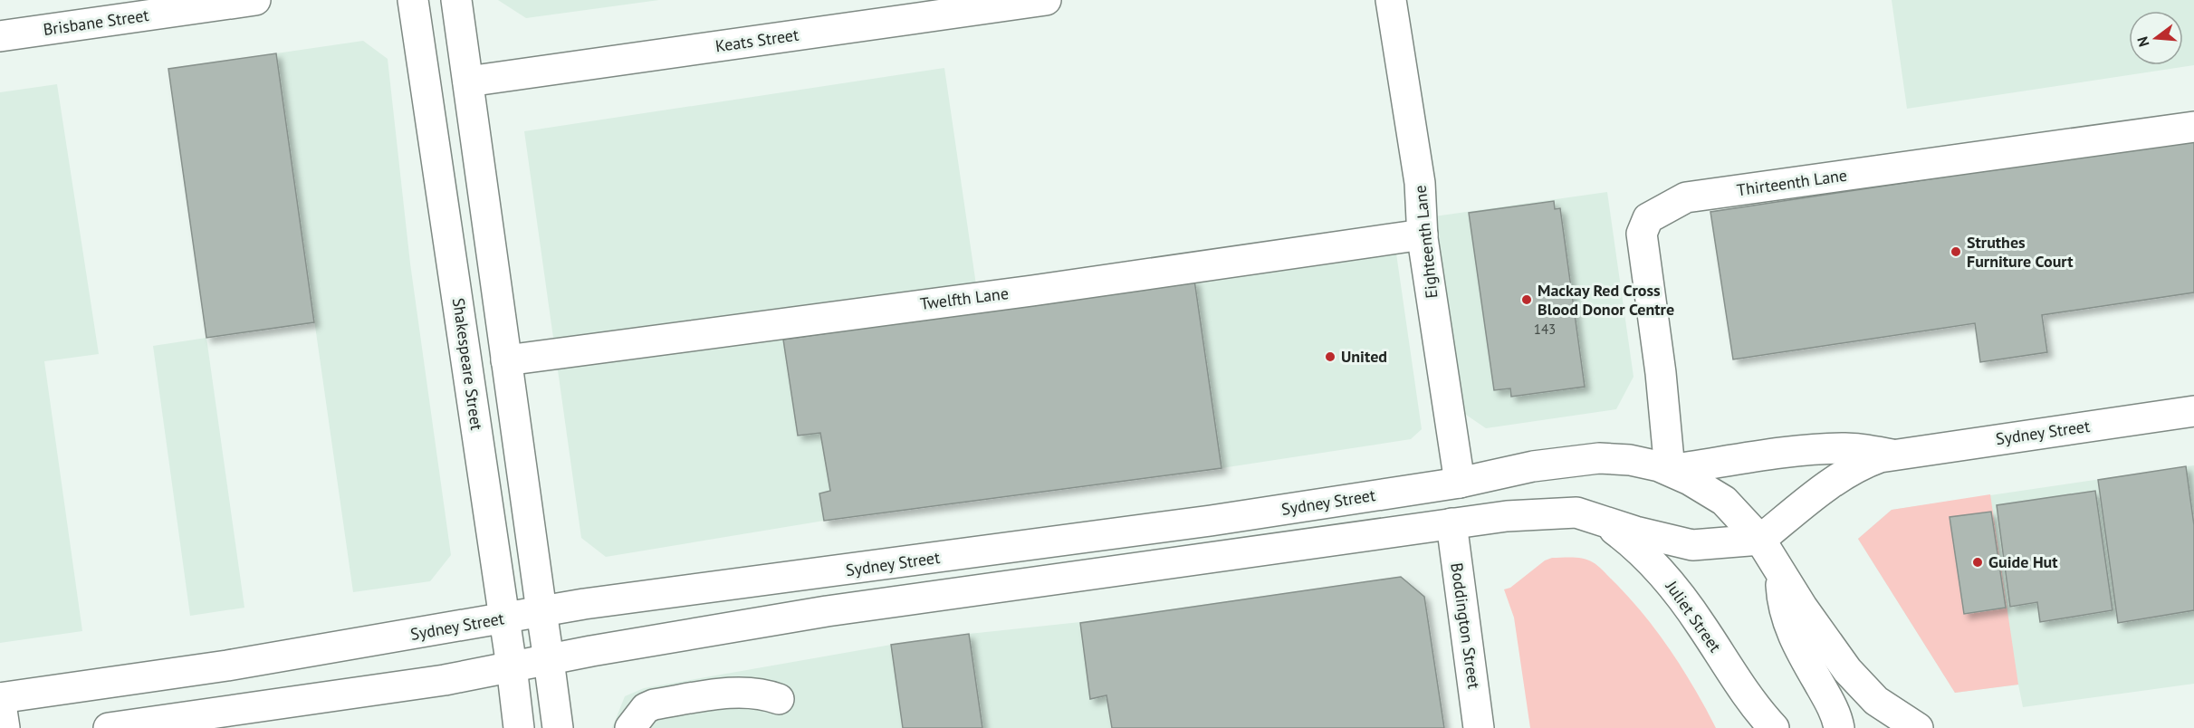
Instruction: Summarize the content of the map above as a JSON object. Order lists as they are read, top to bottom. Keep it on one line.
{"streets":{"main road":["Brisbane Street","Keats Street","Thirteenth Lane","Eighteenth Lane","Twelfth Lane","Shakespeare Street","Sydney Street","Juliet Street","Boddington Street"]},"crossings":[["Thirteenth Lane","Sydney Street"],["Eighteenth Lane","Twelfth Lane"],["Eighteenth Lane","Sydney Street"],["Eighteenth Lane","Boddington Street"],["Shakespeare Street","Sydney Street"]],"places":["Struthes Furniture Court","Mackay Red Cross Blood Donor Centre","United","Guide Hut"],"house_numbers":["143"],"north":"left"}
